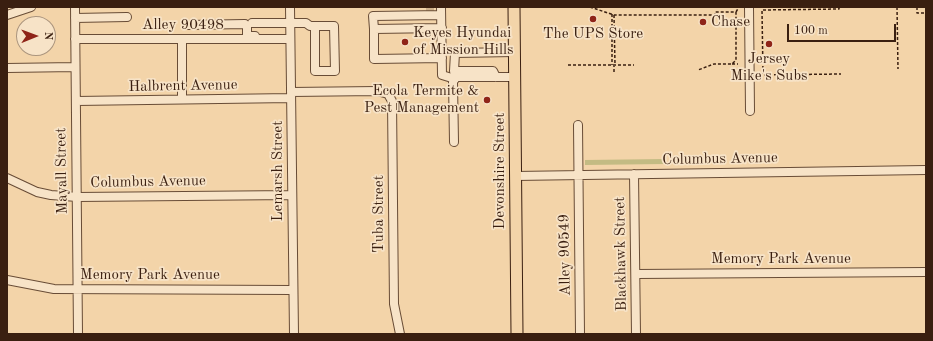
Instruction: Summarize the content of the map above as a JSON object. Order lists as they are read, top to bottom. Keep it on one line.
{"streets":{"main road":["Devonshire Street"],"street":["Alley 90498","Halbrent Avenue","Columbus Avenue","Mayall Street","Lemarsh Street","Tuba Street","Blackhawk Street","Alley 90549","Memory Park Avenue"]},"crossings":[["Alley 90498","Mayall Street"],["Alley 90498","Lemarsh Street"],["Halbrent Avenue","Mayall Street"],["Halbrent Avenue","Lemarsh Street"],["Halbrent Avenue","Tuba Street"],["Columbus Avenue","Mayall Street"],["Columbus Avenue","Lemarsh Street"],["Columbus Avenue","Devonshire Street"],["Columbus Avenue","Blackhawk Street"],["Columbus Avenue","Alley 90549"],["Mayall Street","Memory Park Avenue"],["Lemarsh Street","Memory Park Avenue"],["Blackhawk Street","Memory Park Avenue"]],"places":["The UPS Store","Chase","Keyes Hyundai of Mission Hills","Jersey Mike's Subs","Ecola Termite & Pest Management"],"scale_bar":"100 m","north":"right"}
